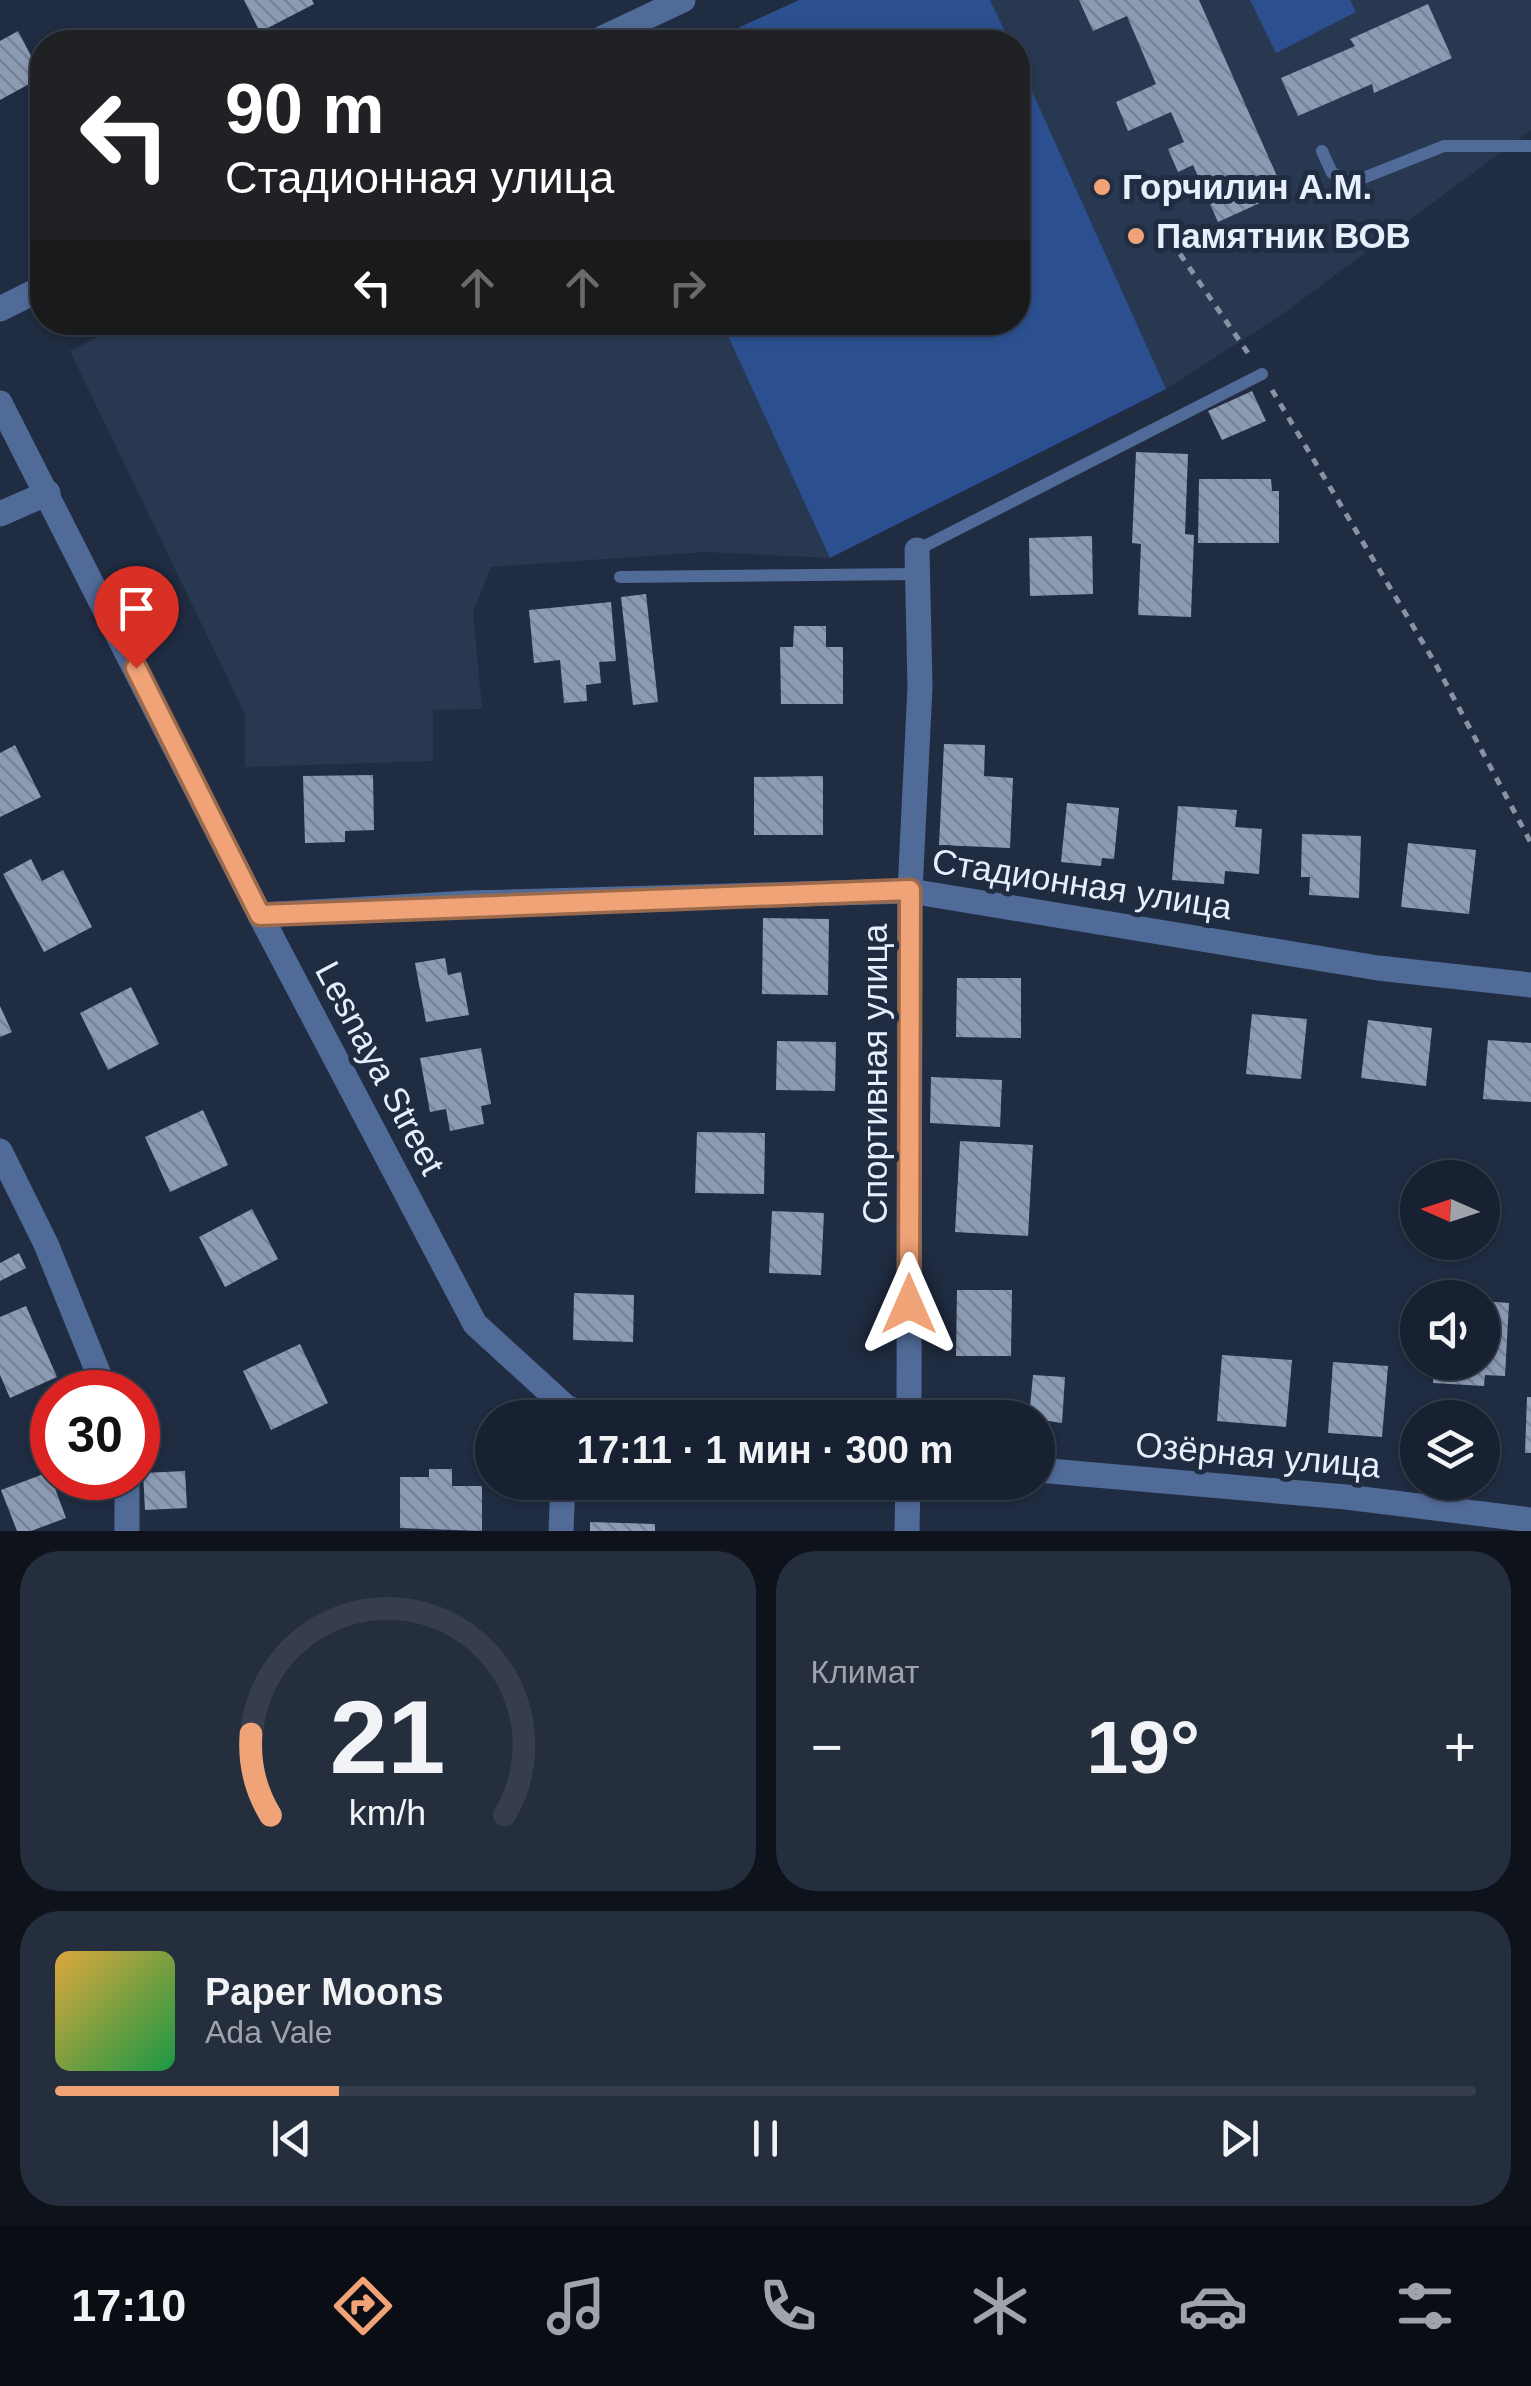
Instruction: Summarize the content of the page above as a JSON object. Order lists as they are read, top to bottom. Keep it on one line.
{"streets":{"street":["Стадионная улица","Lesnaya Street","Спортивная улица","Озёрная улица"]},"crossings":[["Стадионная улица","Lesnaya Street"],["Стадионная улица","Спортивная улица"]],"places":["Горчилин А.М.","Памятник ВОВ"],"north":"left","page":{"turn":["90 m","Стадионная улица"],"limit":"30","trip":"17:11 · 1 мин · 300 m","tile":"Климат","heat":["−","19°","+"],"song":["Paper Moons","Ada Vale"],"tabs":"17:10","gauge":["21","km/h"]}}
